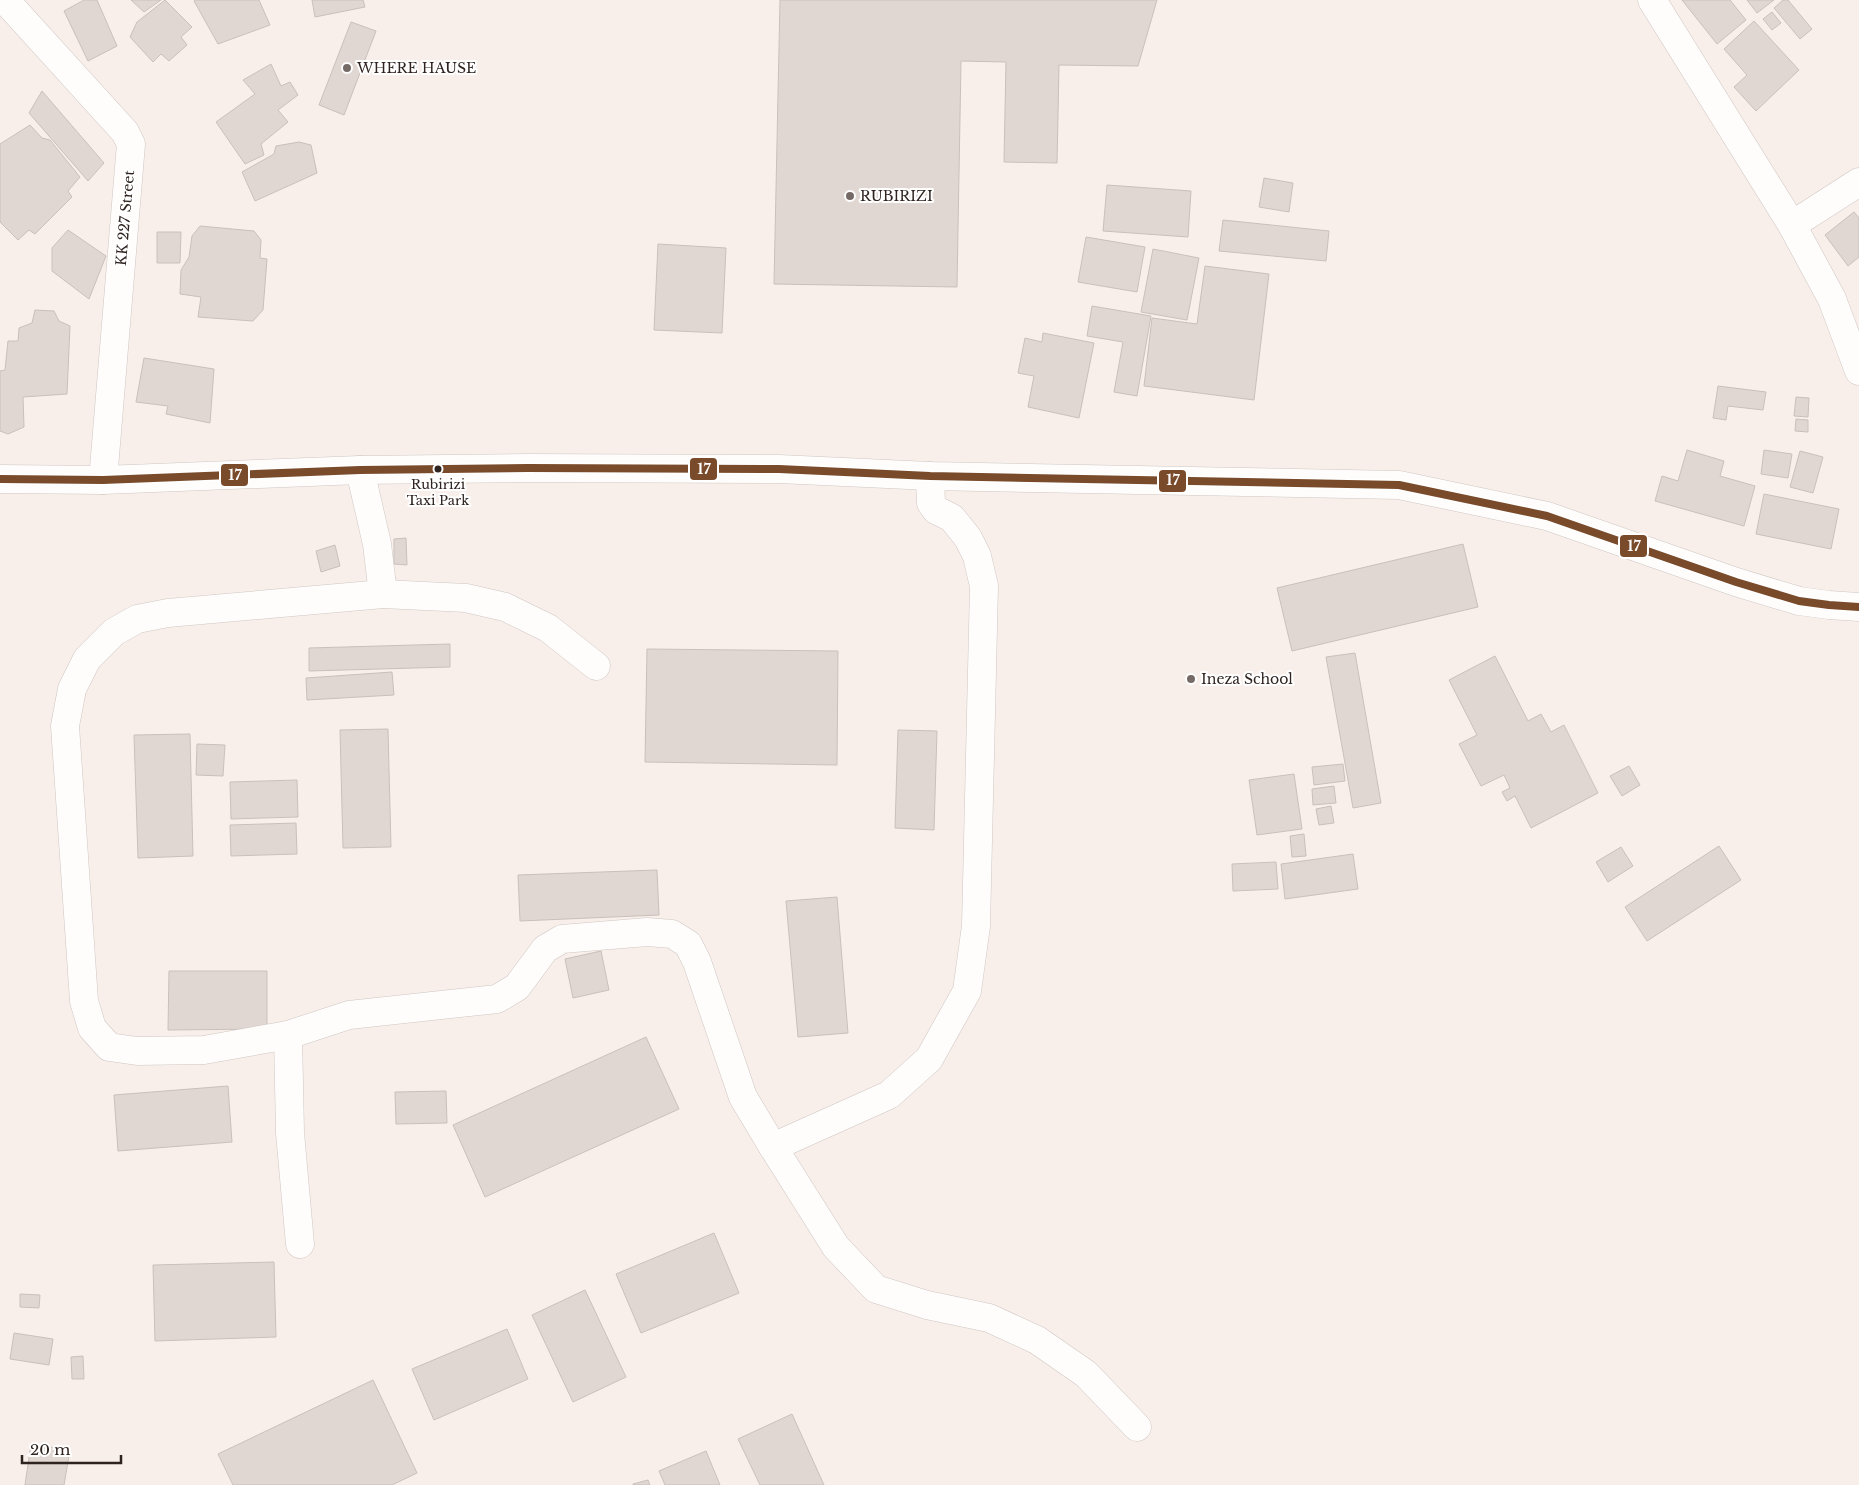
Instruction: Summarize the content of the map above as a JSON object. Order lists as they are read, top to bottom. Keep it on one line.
{"streets":{"main road":["KK 227 Street"]},"places":["WHERE HAUSE","RUBIRIZI","Rubirizi Taxi Park","Ineza School"],"lines":["transit line 17"],"scale_bar":"20 m"}
